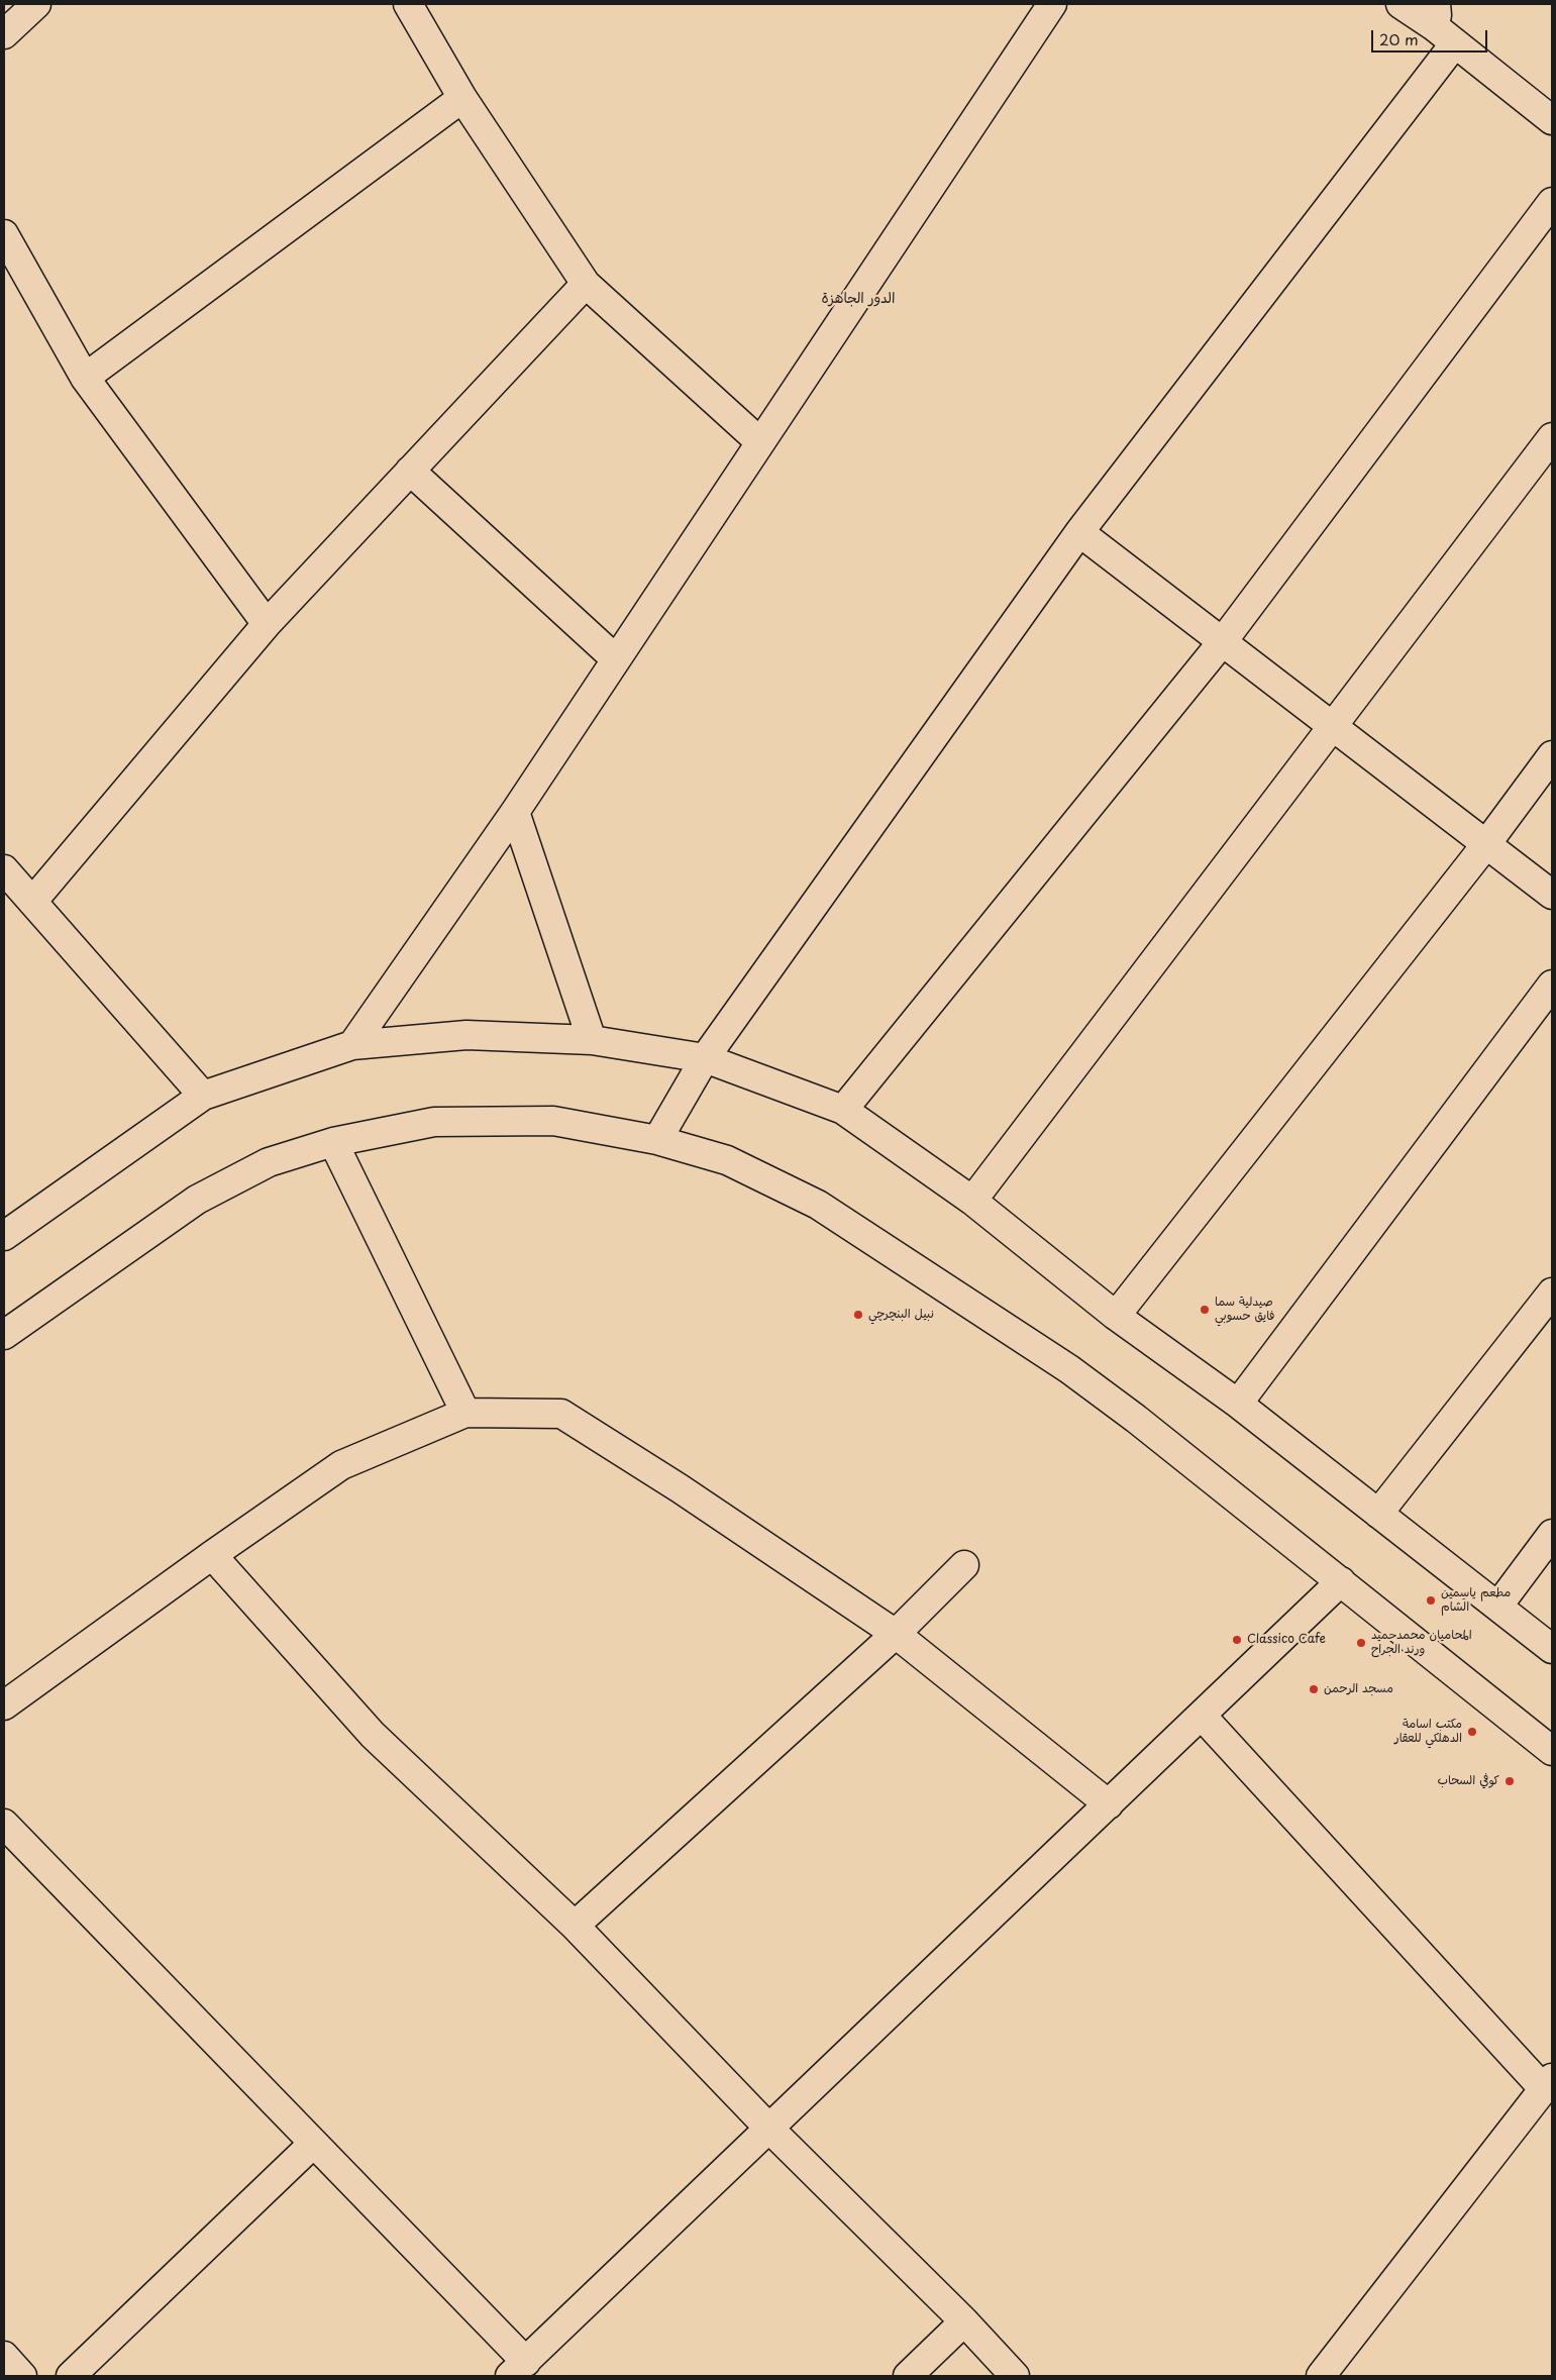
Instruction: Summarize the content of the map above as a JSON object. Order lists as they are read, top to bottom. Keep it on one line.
{"districts":["الدور الجاهزة"],"places":["صيدلية سما فايق حسوبي","نبيل البنچرچي","مطعم ياسمين الشام","Classico Cafe","المحاميان محمدحميد ورند الجراح","مسجد الرحمن","مكتب اسامة الدهلكي للعقار","كوفي السحاب"],"scale_bar":"20 m"}
